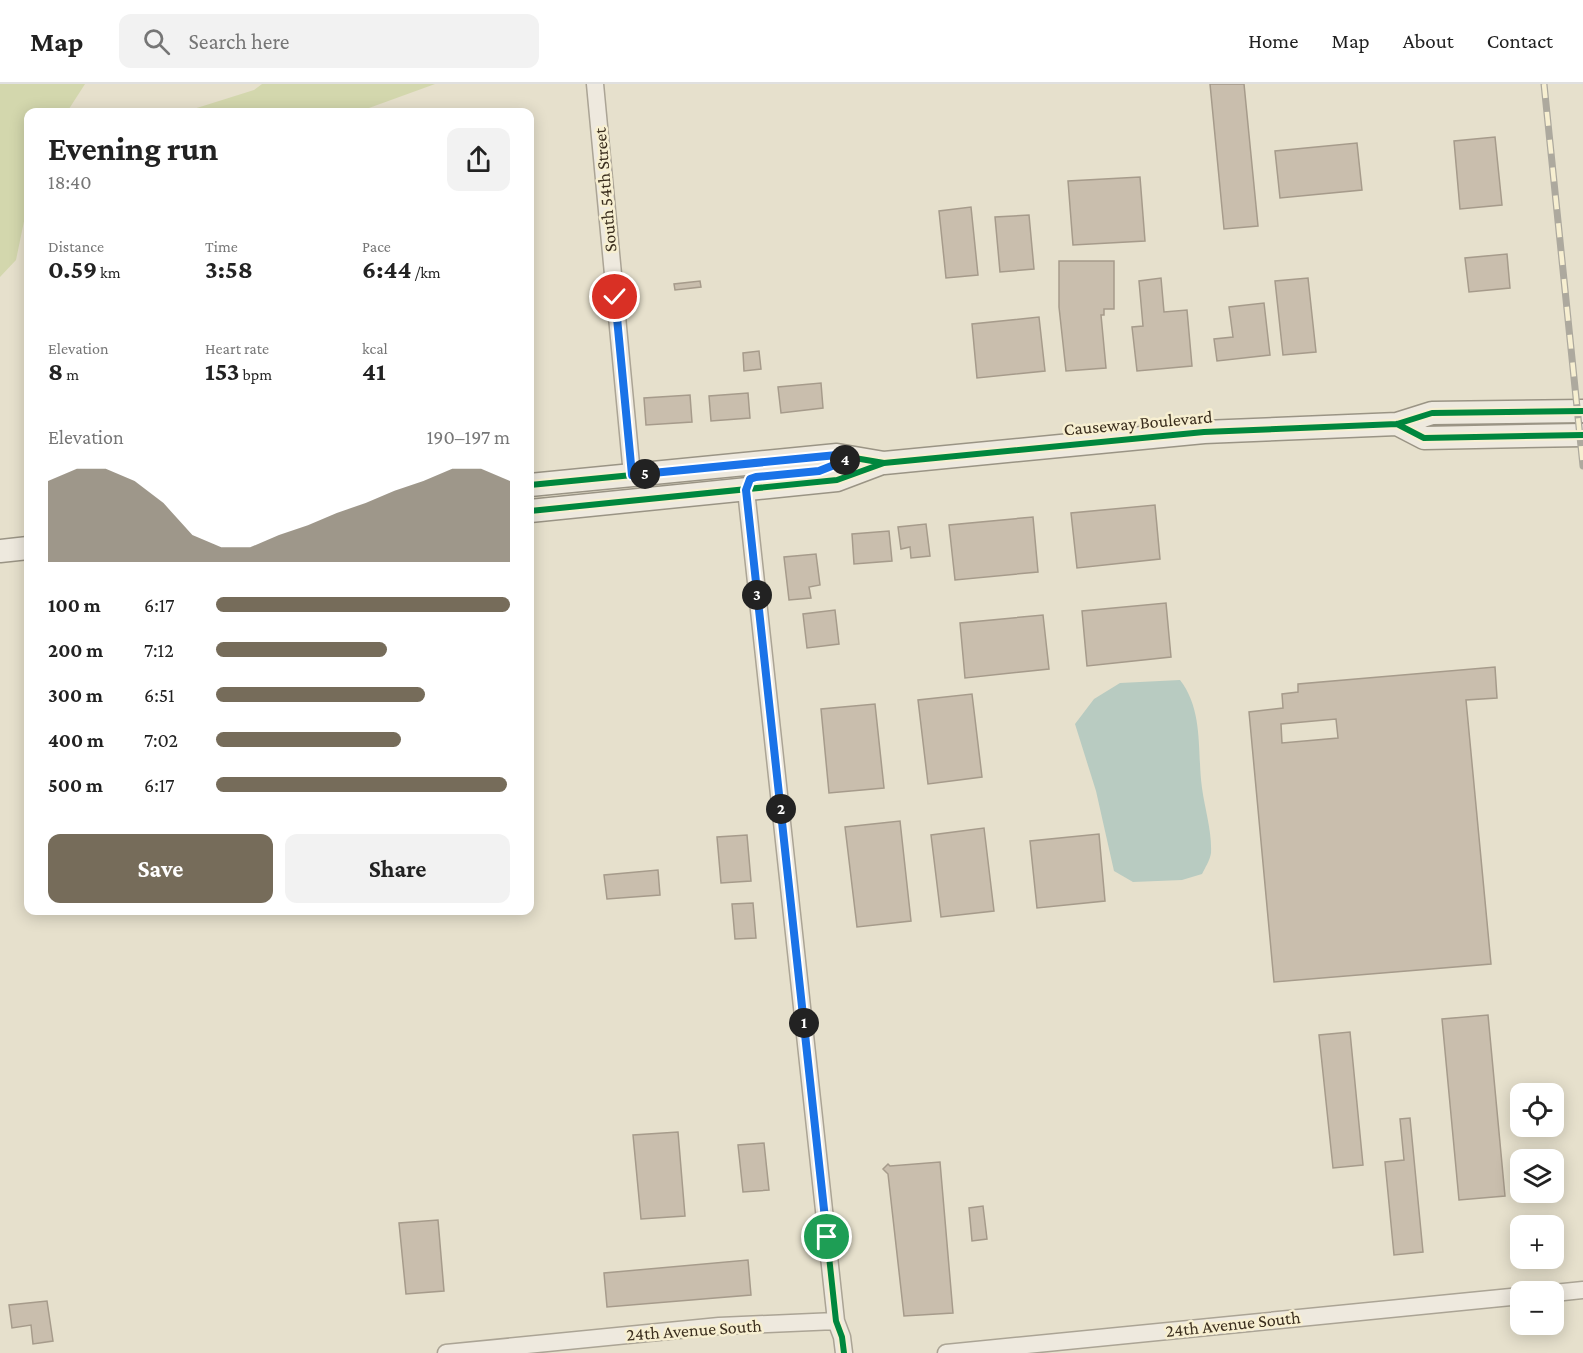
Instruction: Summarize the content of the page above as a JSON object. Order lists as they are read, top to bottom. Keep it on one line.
{"streets":{"main road":["Causeway Boulevard"],"street":["South 54th Street","24th Avenue South"]},"crossings":[["South 54th Street","Causeway Boulevard"]],"page":{"header":"Map","search":"Search here","nav":["Home","Map","About","Contact"],"heading":["Evening run","18:40"],"stats":[["Distance","0.59 km"],["Time","3:58"],["Pace","6:44 /km"],["Elevation","8 m"],["Heart rate","153 bpm"],["kcal","41"]],"chart":["Elevation","190–197 m"],"pins":["4","5","3","2","1"],"list":[{"name":"100 m","note":"6:17"},{"name":"200 m","note":"7:12"},{"name":"300 m","note":"6:51"},{"name":"400 m","note":"7:02"},{"name":"500 m","note":"6:17"}],"buttons":["Save","Share"],"map_buttons":["+","−"]}}
